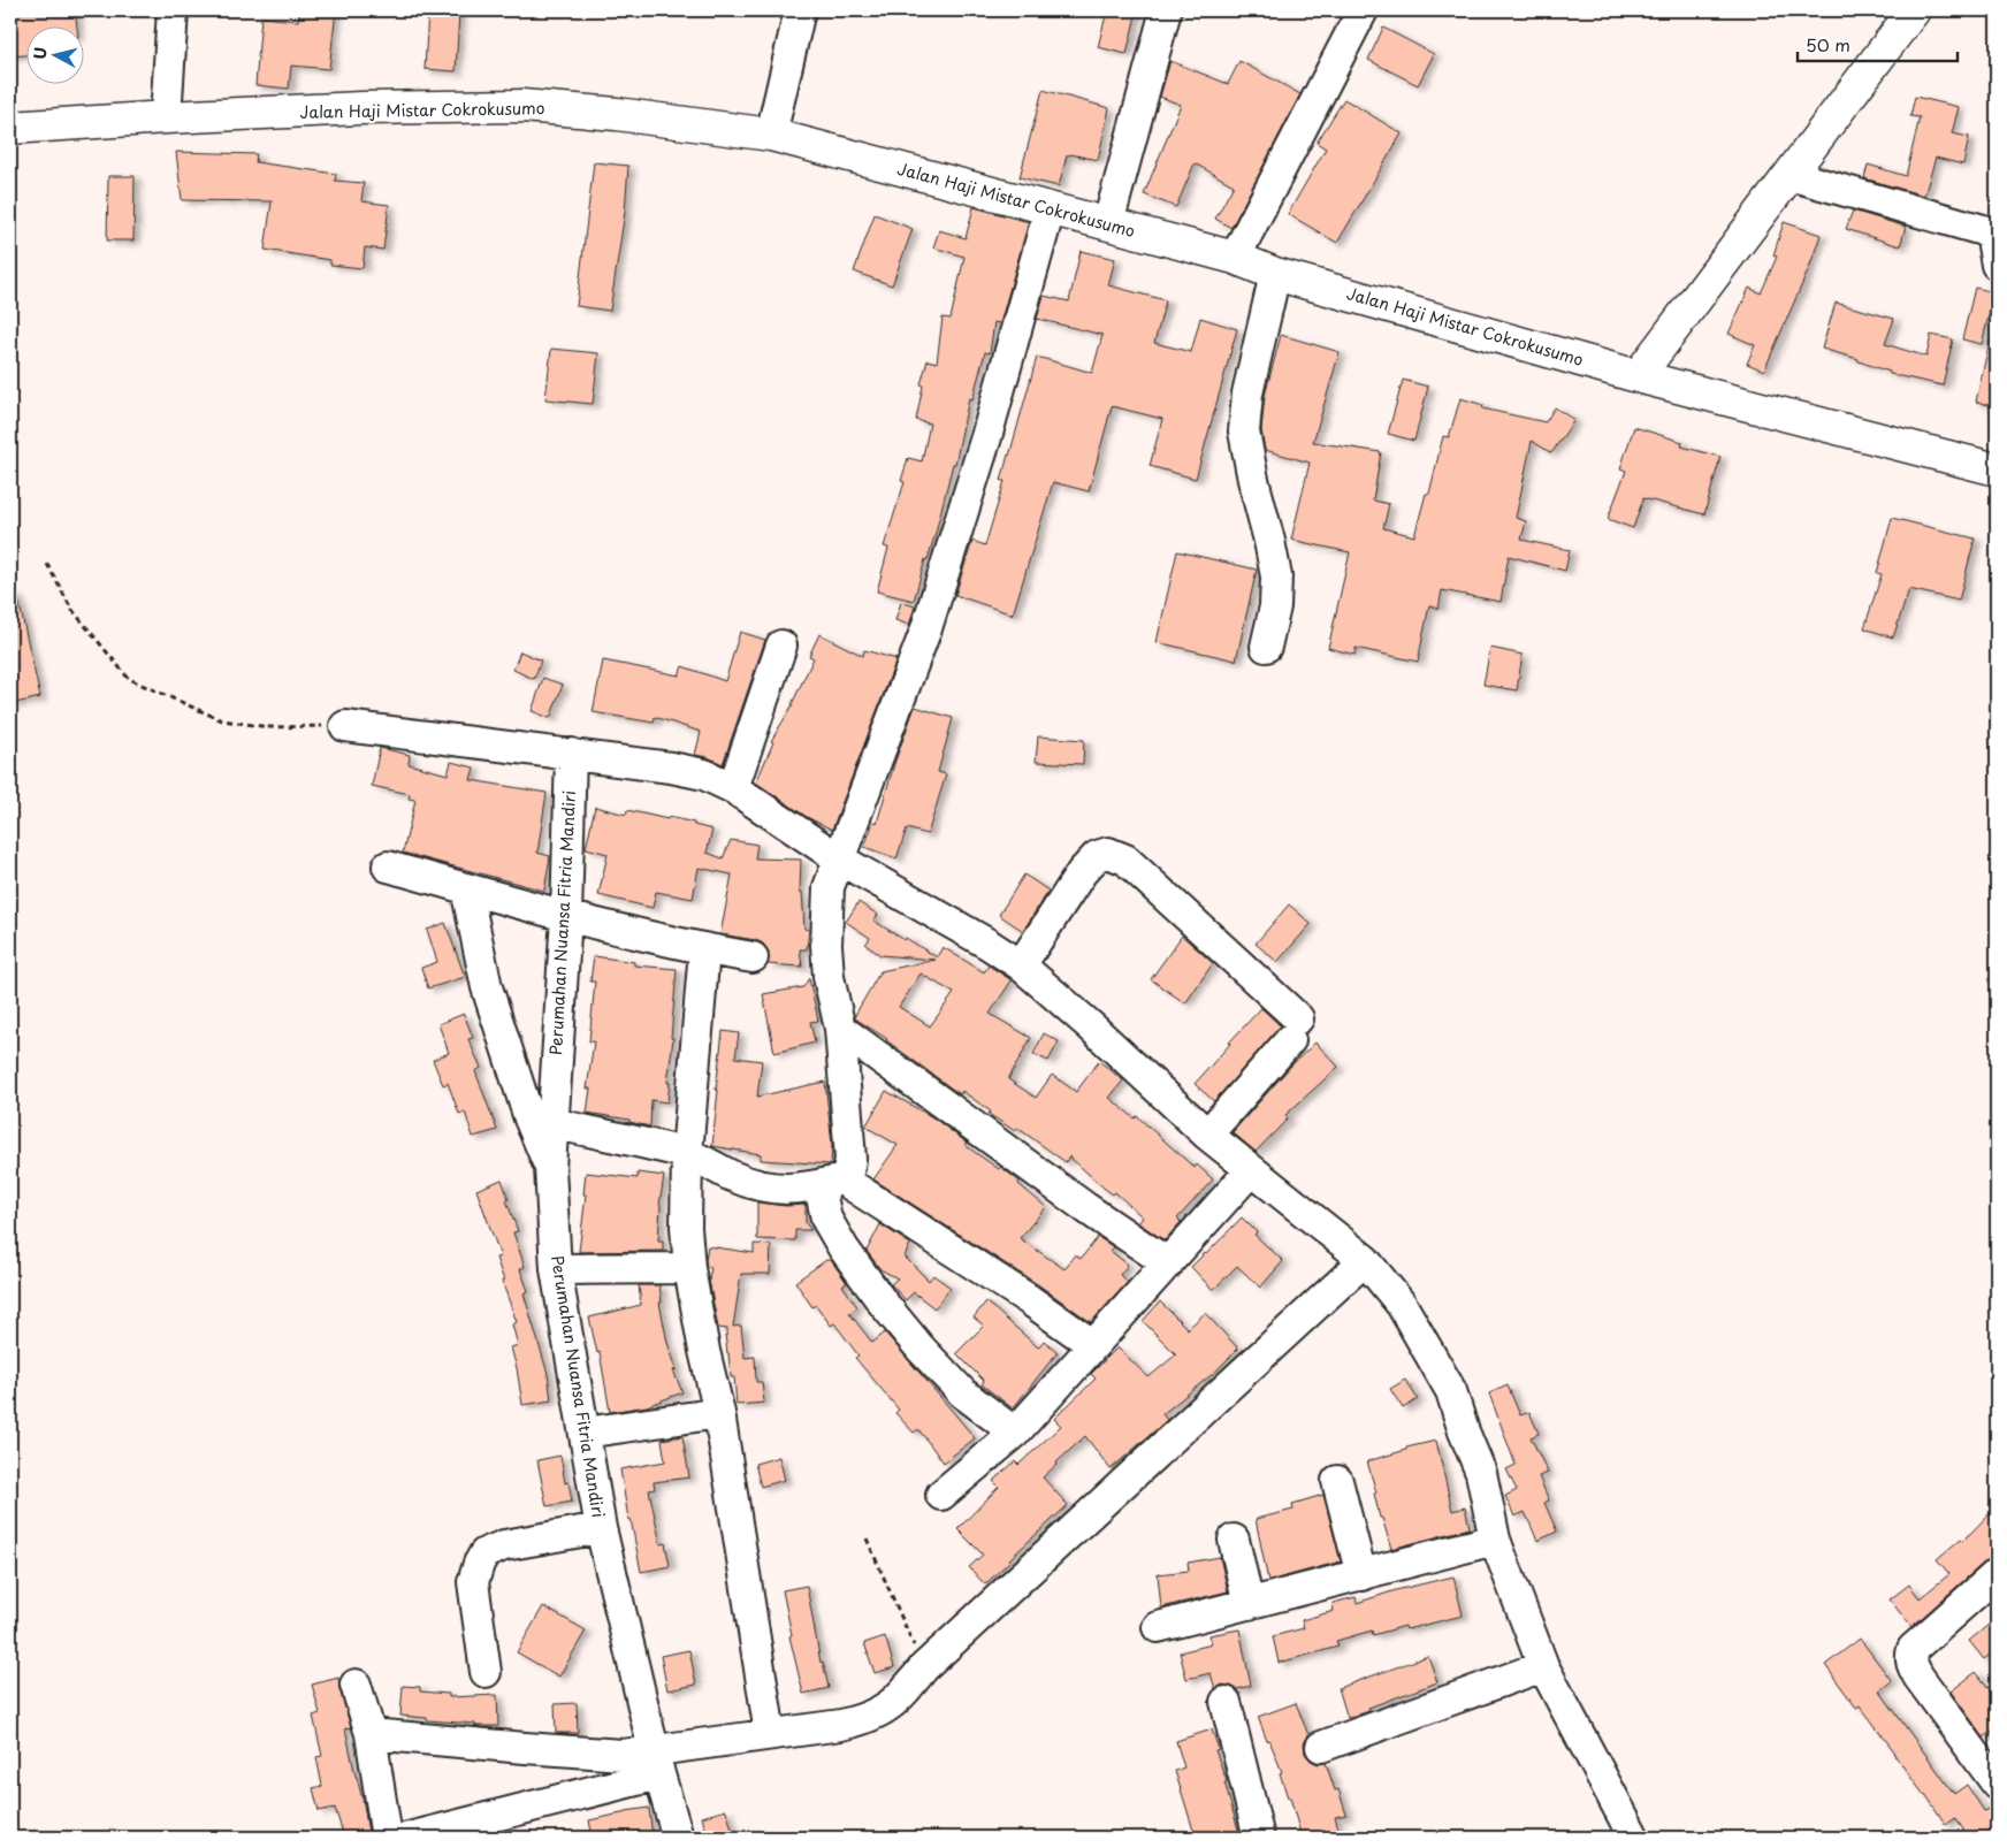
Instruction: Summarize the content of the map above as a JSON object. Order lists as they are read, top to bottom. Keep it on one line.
{"streets":{"main road":["Jalan Haji Mistar Cokrokusumo"],"street":["Perumahan Nuansa Fitria Mandiri"]},"scale_bar":"50 m","north":"left"}
